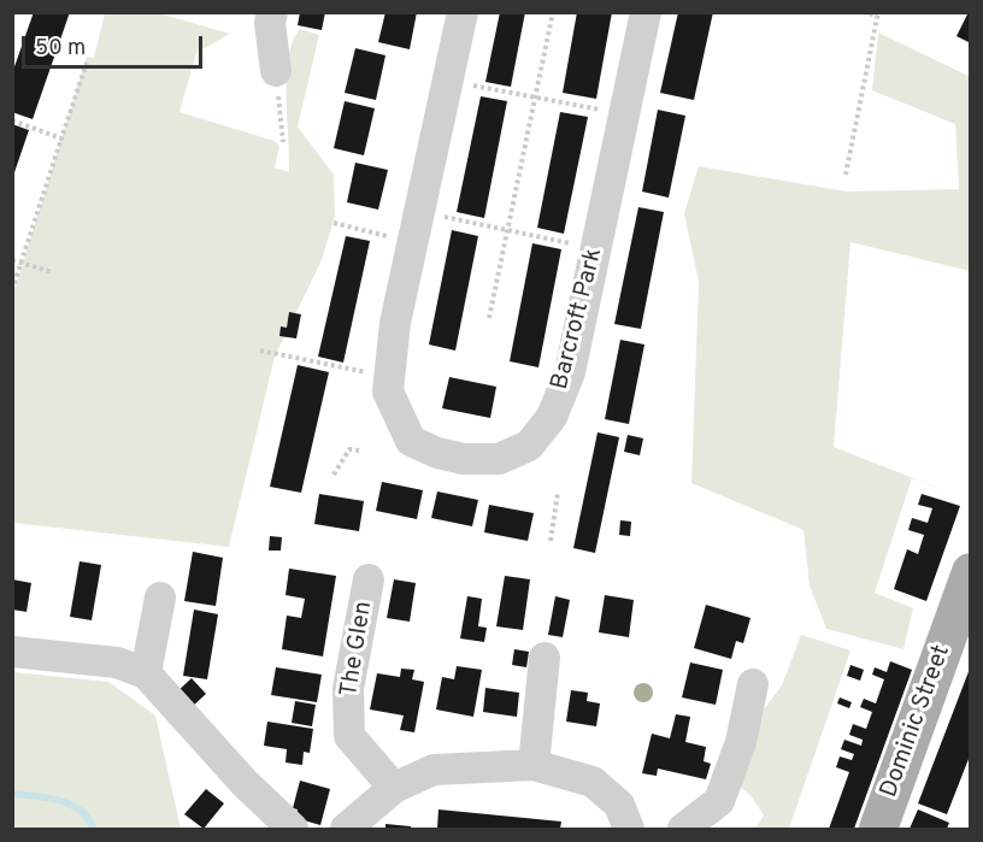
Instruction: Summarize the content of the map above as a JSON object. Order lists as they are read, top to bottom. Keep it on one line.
{"streets":{"main road":["Dominic Street"],"street":["Barcroft Park","The Glen"]},"scale_bar":"50 m"}
